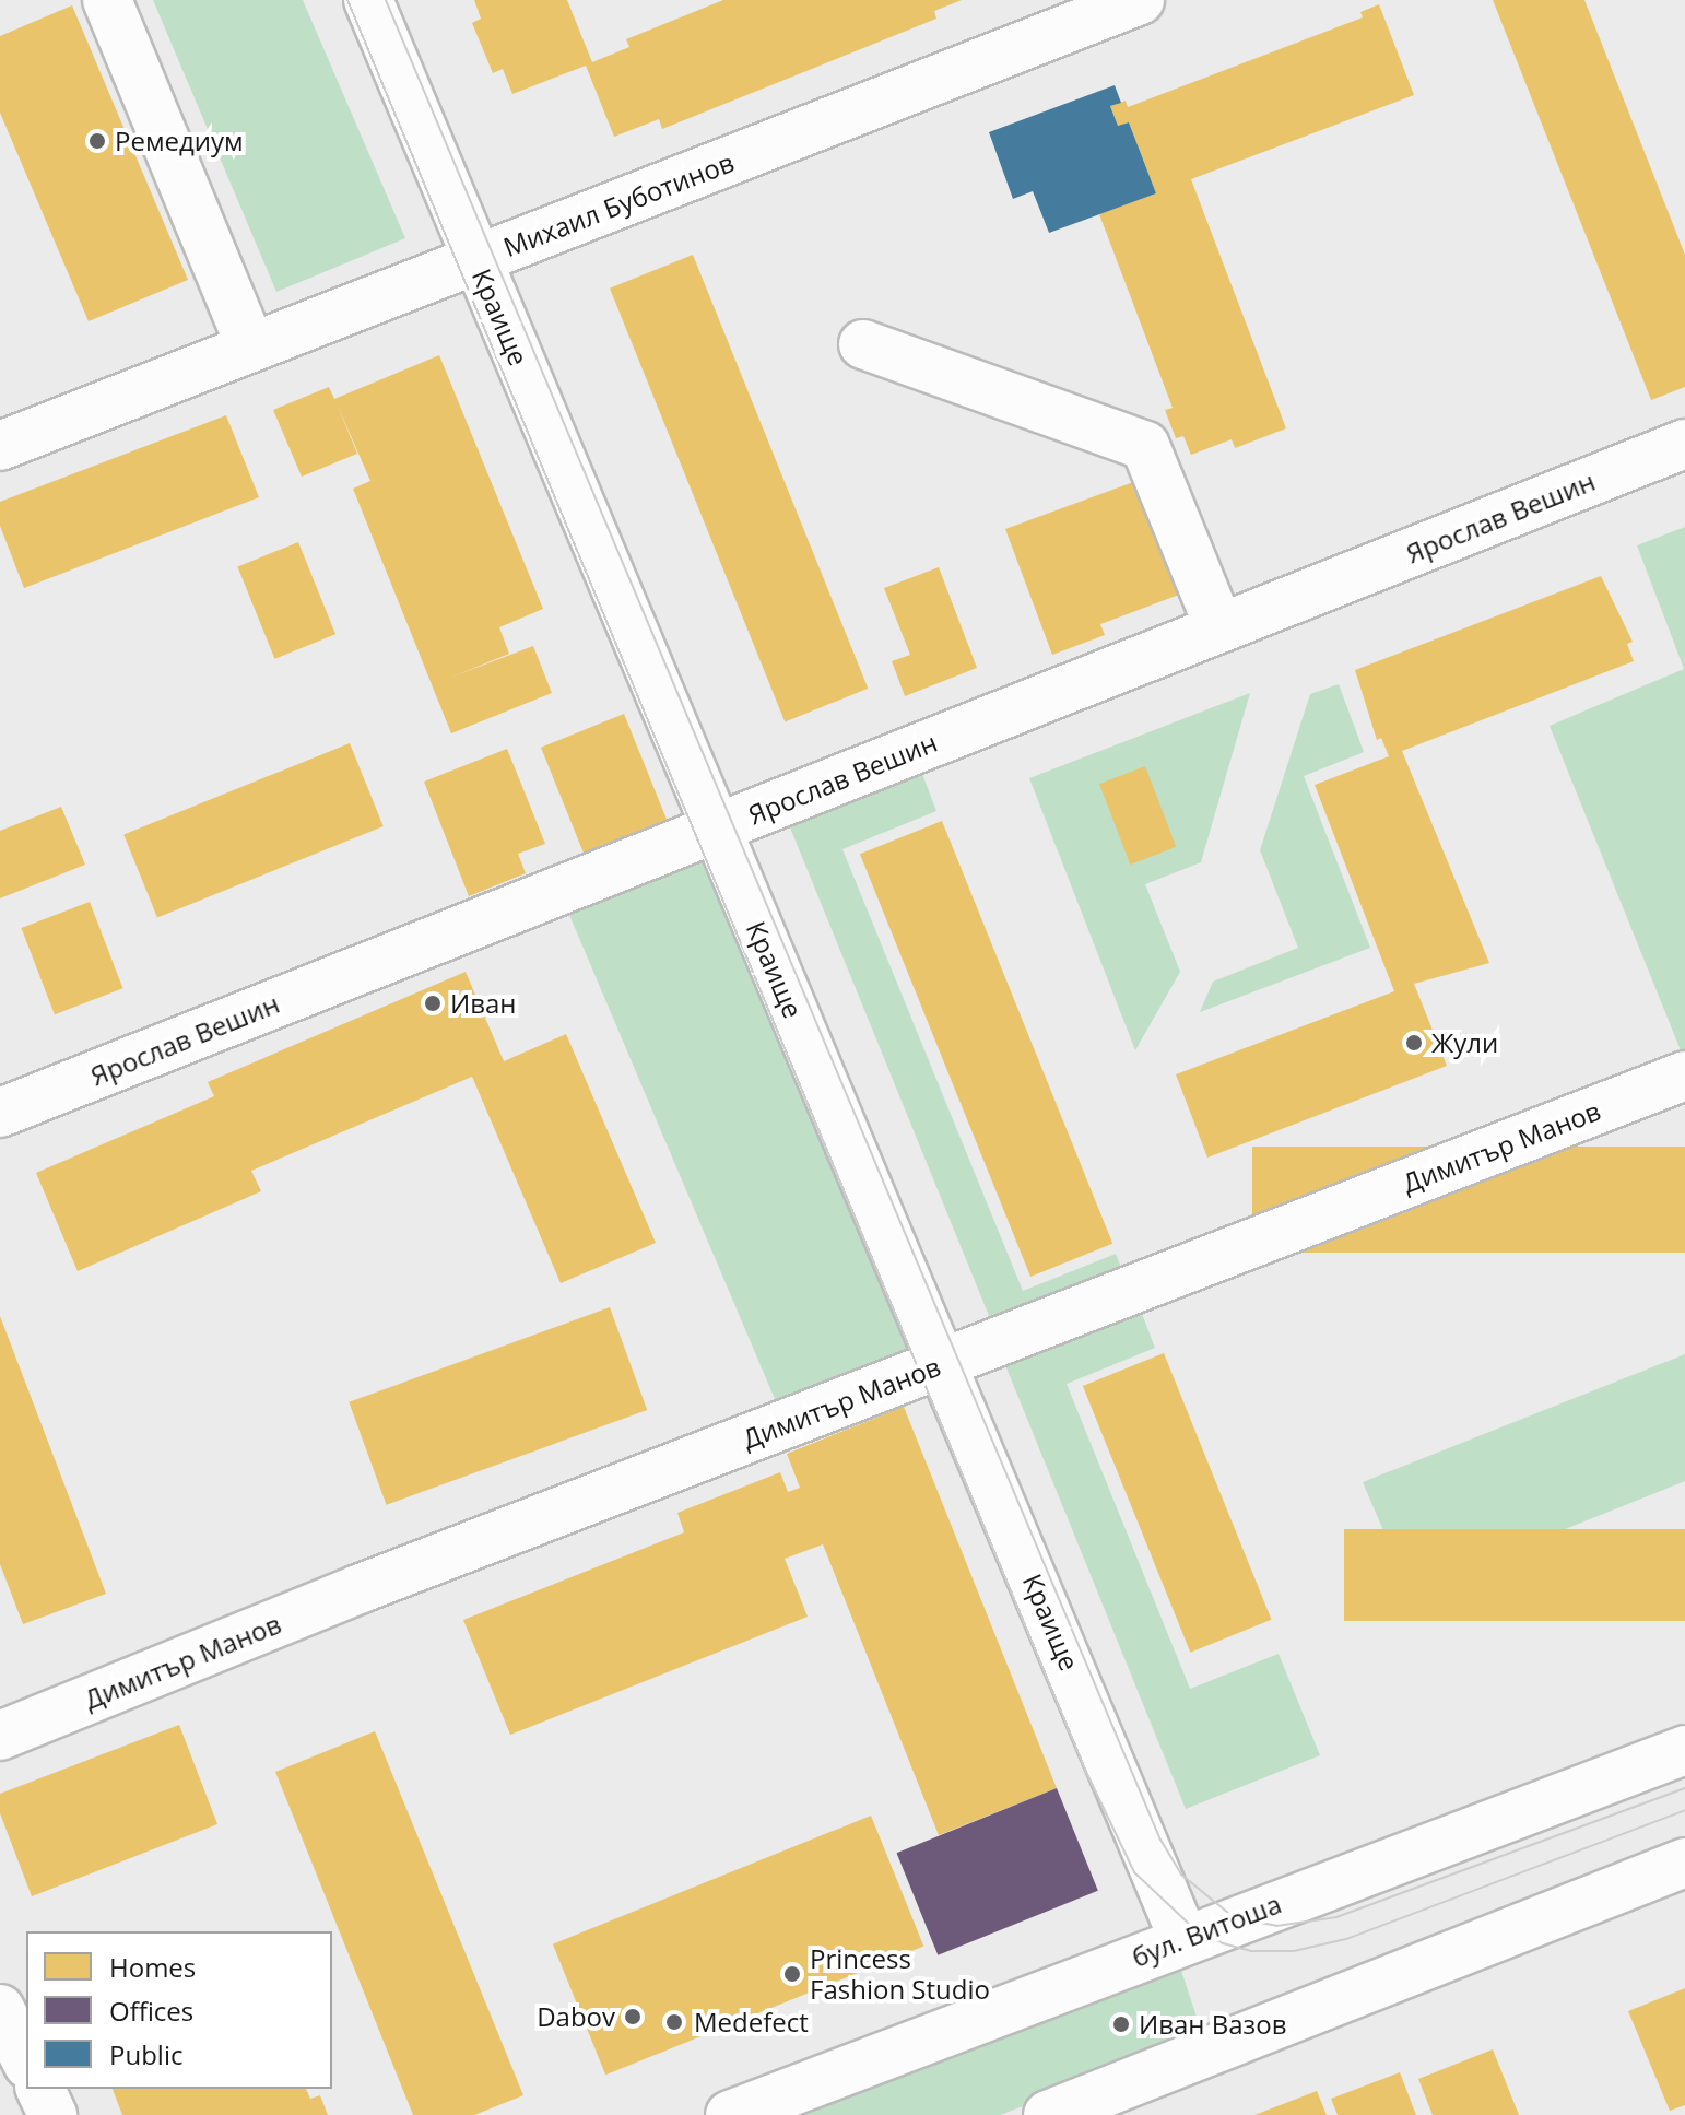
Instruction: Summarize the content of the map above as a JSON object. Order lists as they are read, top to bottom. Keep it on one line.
{"streets":{"street":["Михаил Буботинов","Краище","Ярослав Вешин","Димитър Манов","бул. Витоша"]},"crossings":[["Михаил Буботинов","Краище"],["Краище","Ярослав Вешин"],["Краище","Димитър Манов"],["Краище","бул. Витоша"]],"places":["Ремедиум","Иван","Жули","Princess Fashion Studio","Dabov","Medefect","Иван Вазов"],"legend":["Homes","Offices","Public"]}
